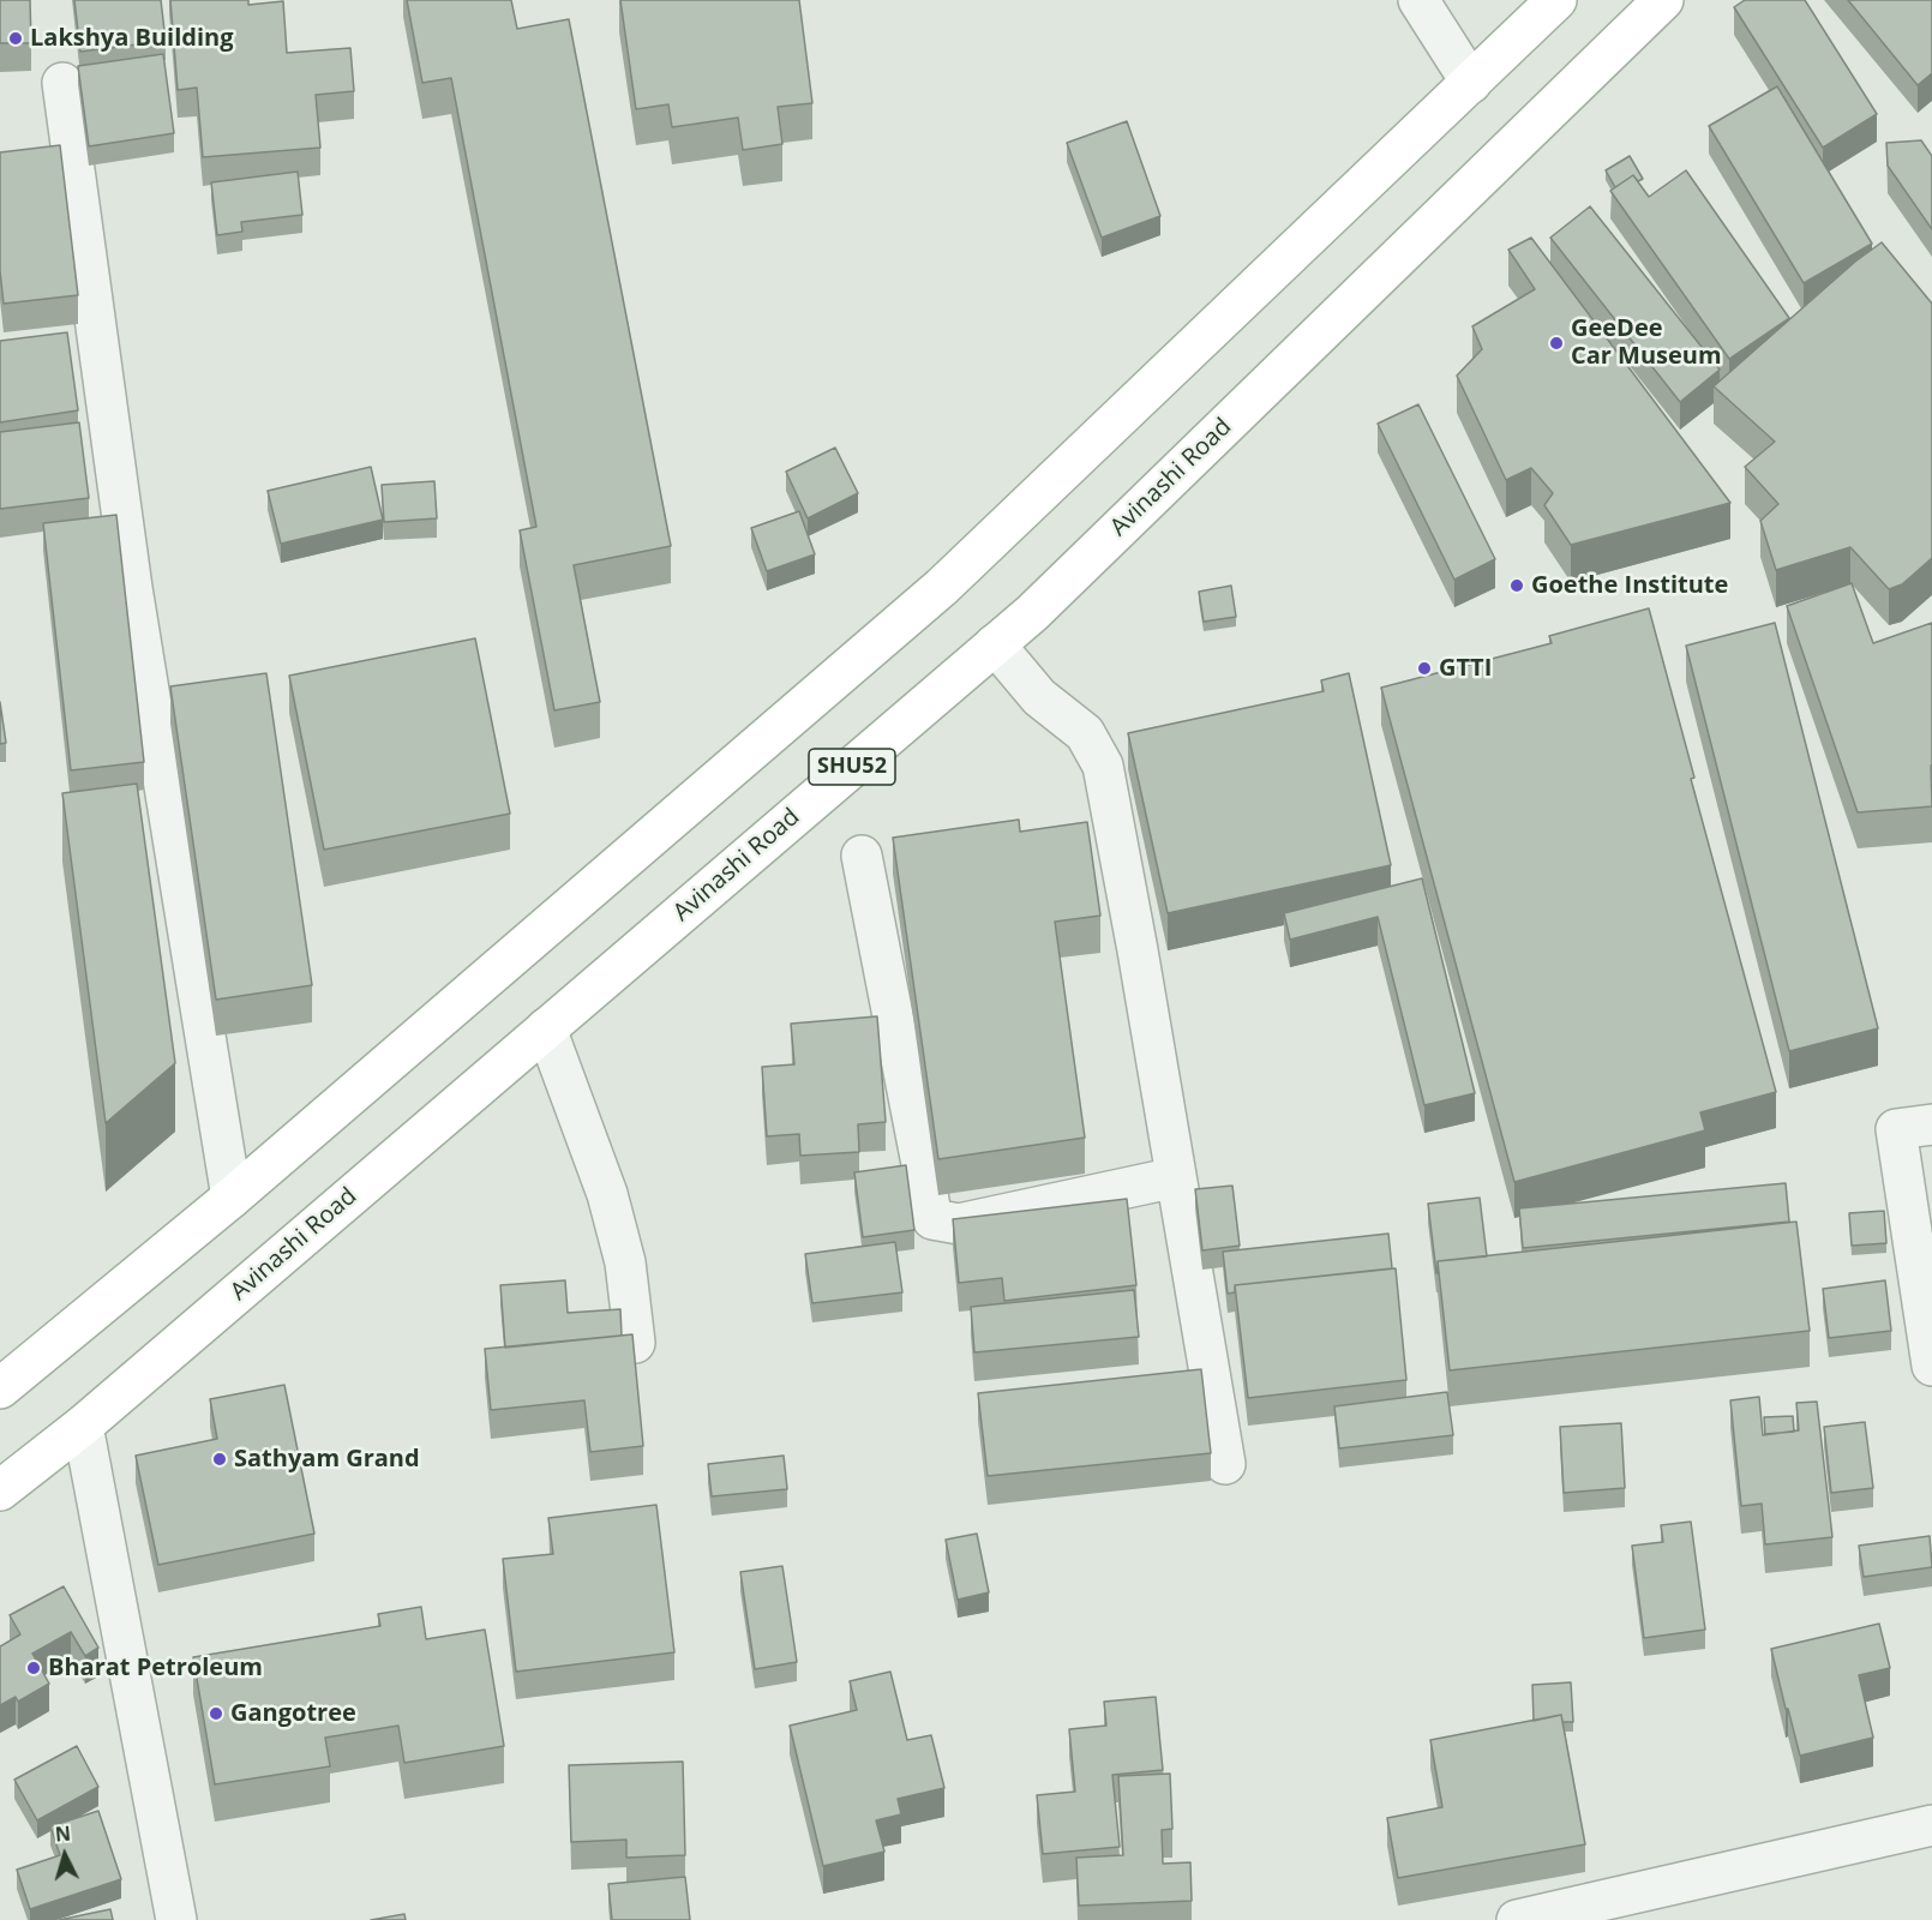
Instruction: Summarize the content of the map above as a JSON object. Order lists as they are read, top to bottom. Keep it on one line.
{"streets":{"main road":["Avinashi Road","SHU52"]},"places":["Lakshya Building","GeeDee Car Museum","Goethe Institute","GTTI","Sathyam Grand","Bharat Petroleum","Gangotree"],"north":"top"}
